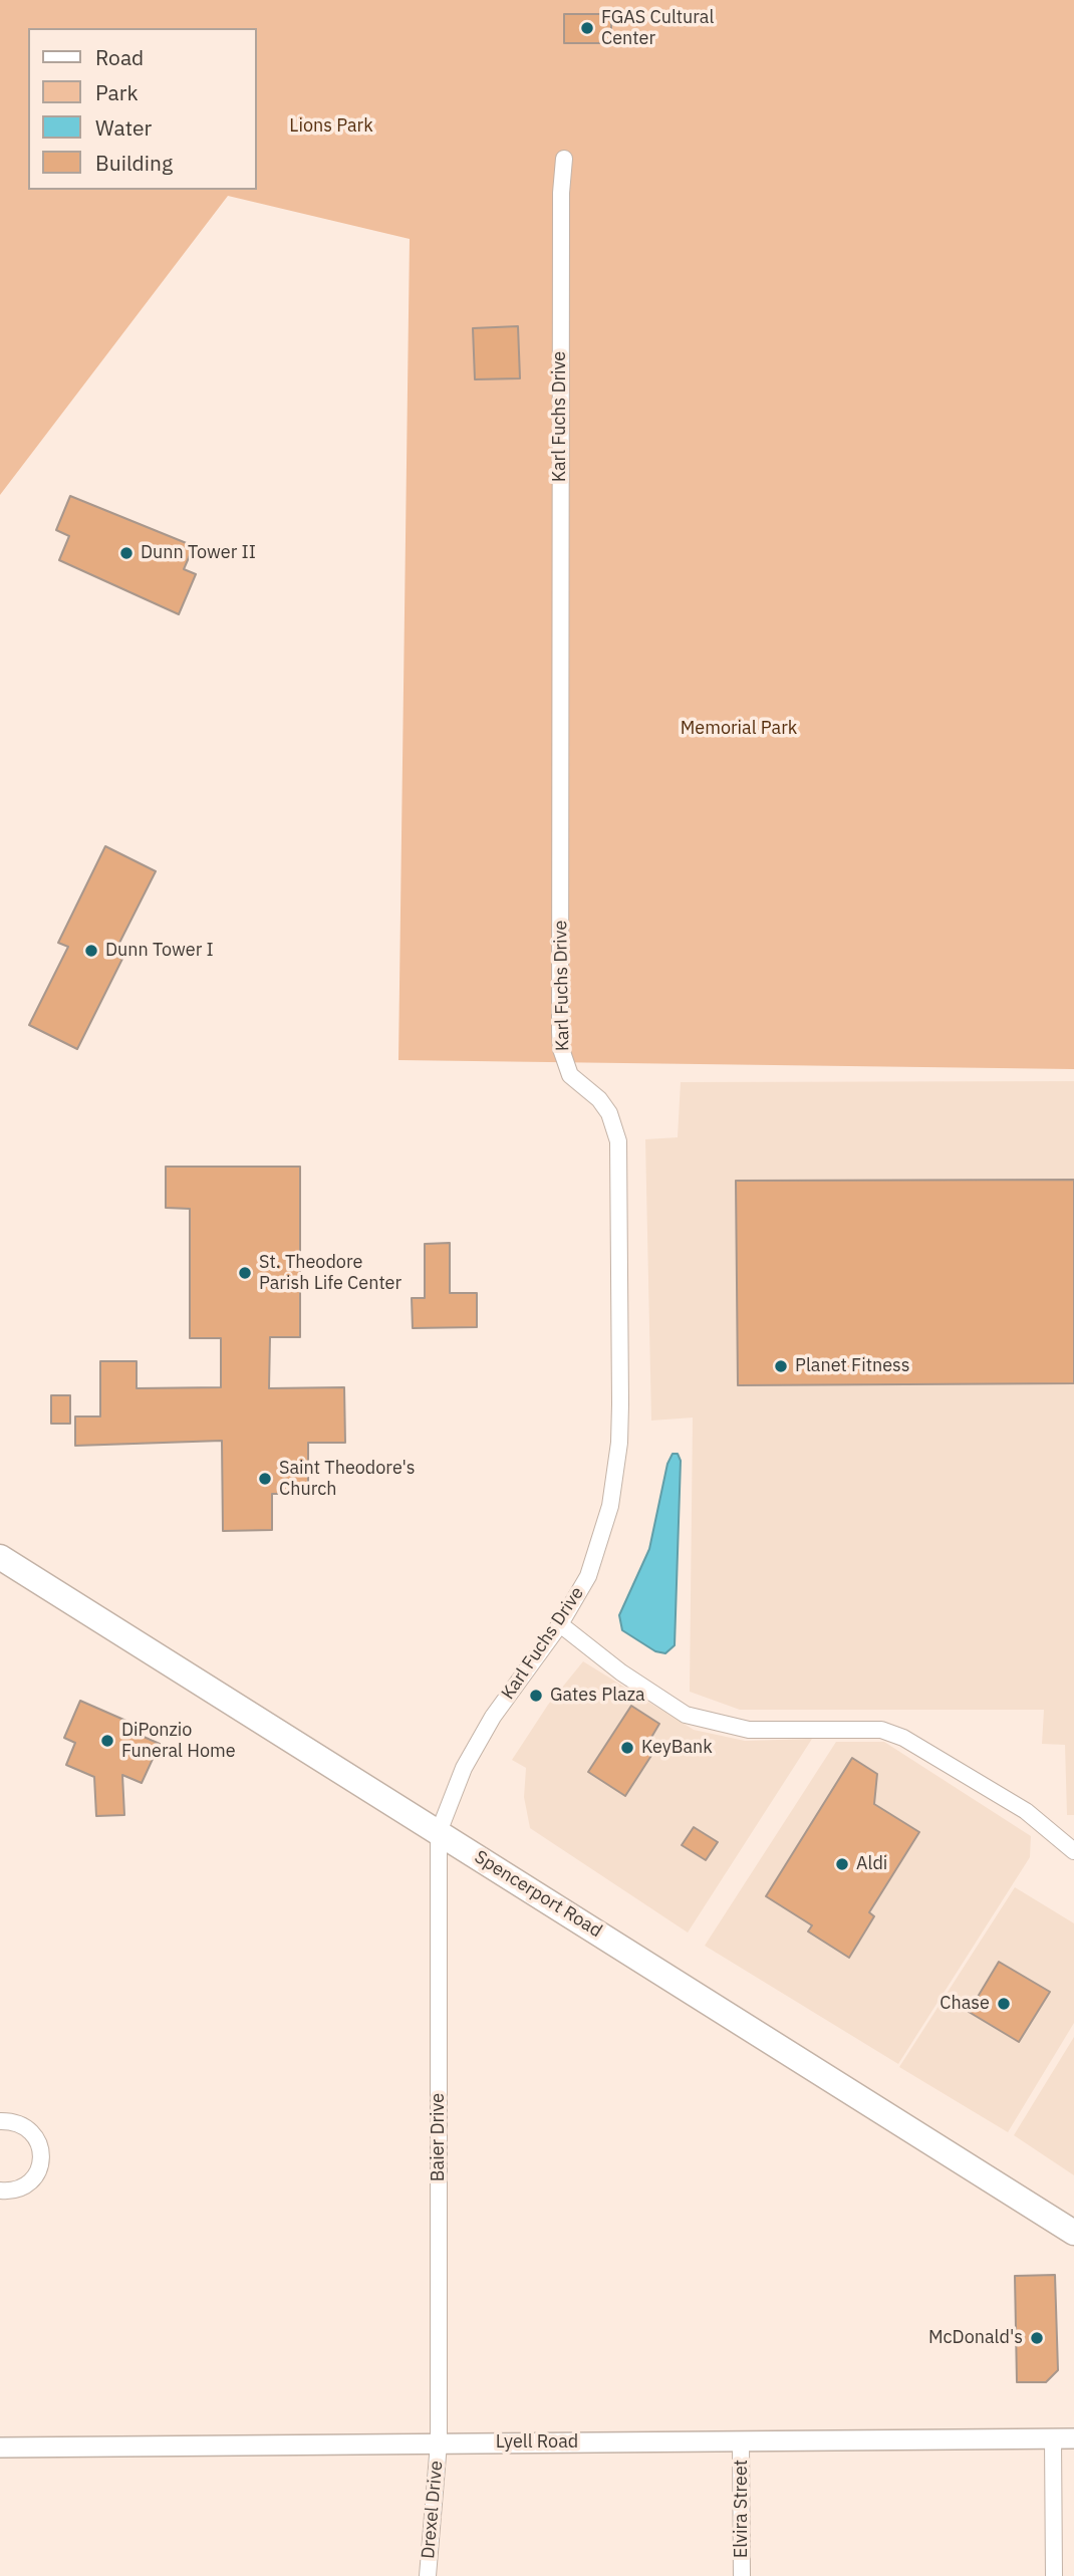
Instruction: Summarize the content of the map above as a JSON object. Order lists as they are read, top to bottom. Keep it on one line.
{"streets":{"main road":["Spencerport Road"],"street":["Karl Fuchs Drive","Baier Drive","Lyell Road","Elvira Street","Drexel Drive"]},"crossings":[["Karl Fuchs Drive","Spencerport Road"],["Karl Fuchs Drive","Baier Drive"],["Spencerport Road","Baier Drive"],["Baier Drive","Lyell Road"],["Baier Drive","Drexel Drive"],["Lyell Road","Elvira Street"],["Lyell Road","Drexel Drive"]],"parks":["Lions Park","Memorial Park"],"places":["FGAS Cultural Center","Dunn Tower II","Dunn Tower I","St. Theodore Parish Life Center","Planet Fitness","Saint Theodore's Church","Gates Plaza","DiPonzio Funeral Home","KeyBank","Aldi","Chase","McDonald's"],"legend":["Road","Park","Water","Building"]}
